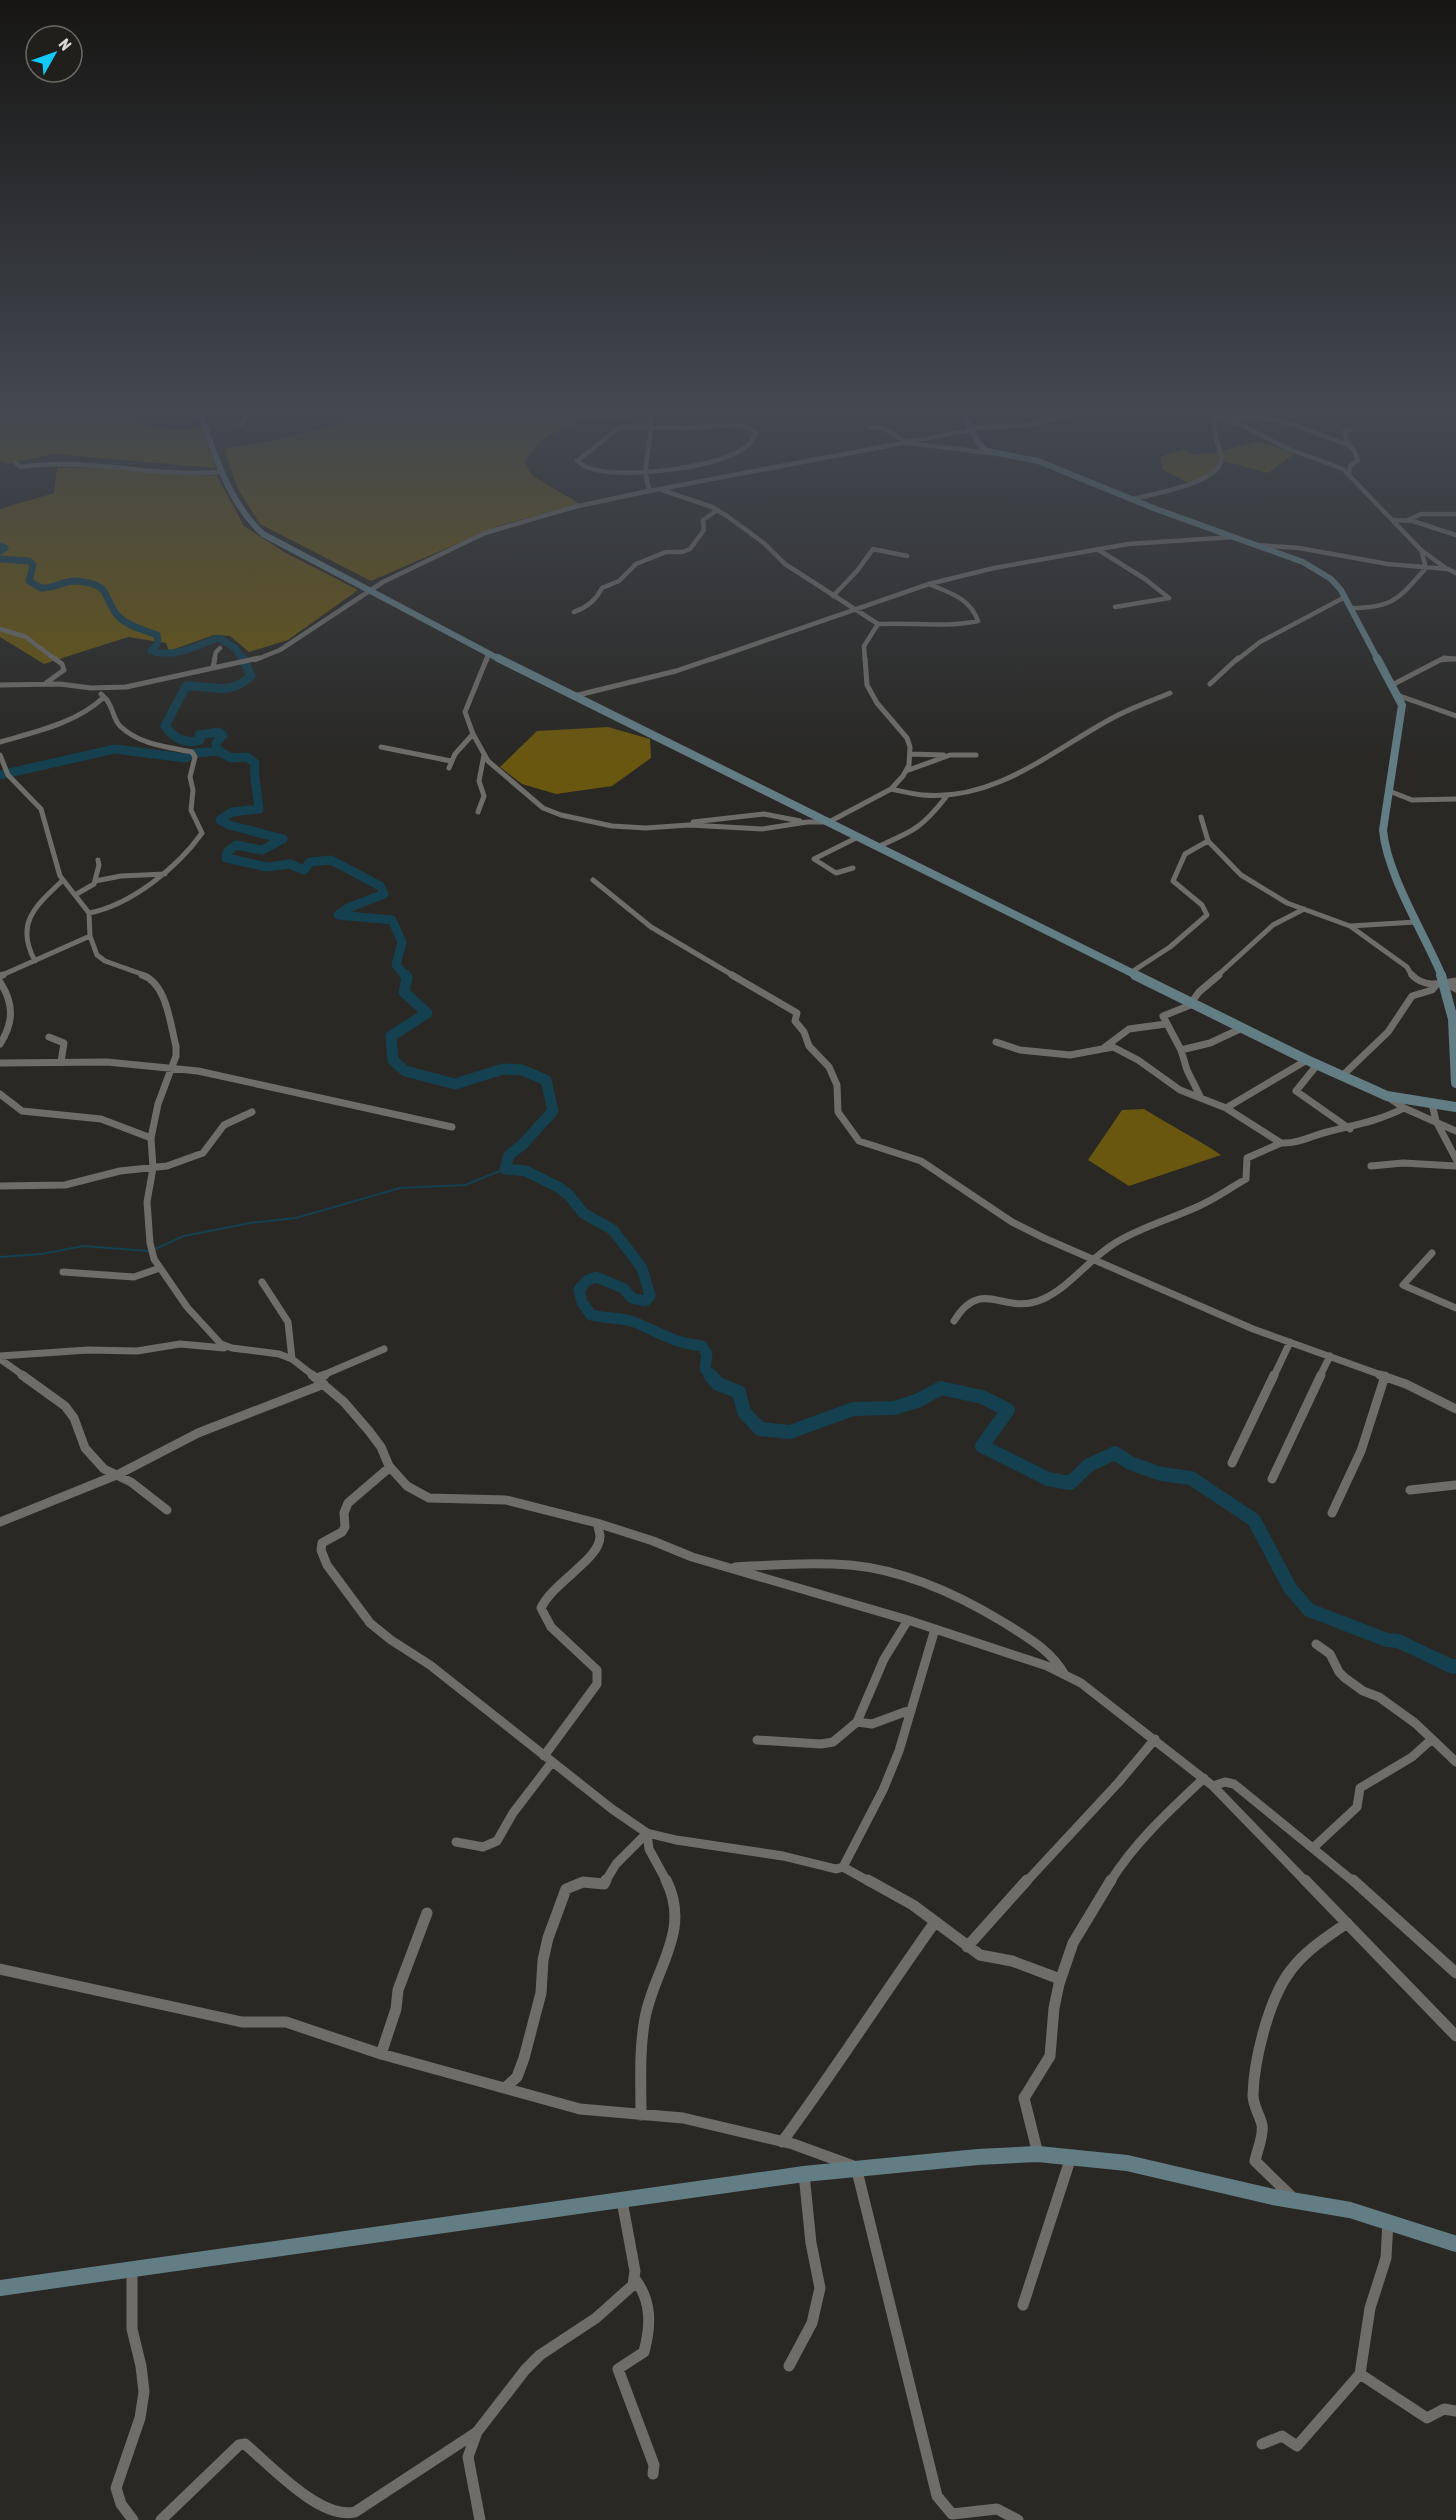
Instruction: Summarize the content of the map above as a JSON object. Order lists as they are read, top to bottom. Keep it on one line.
{"north":"top right"}
